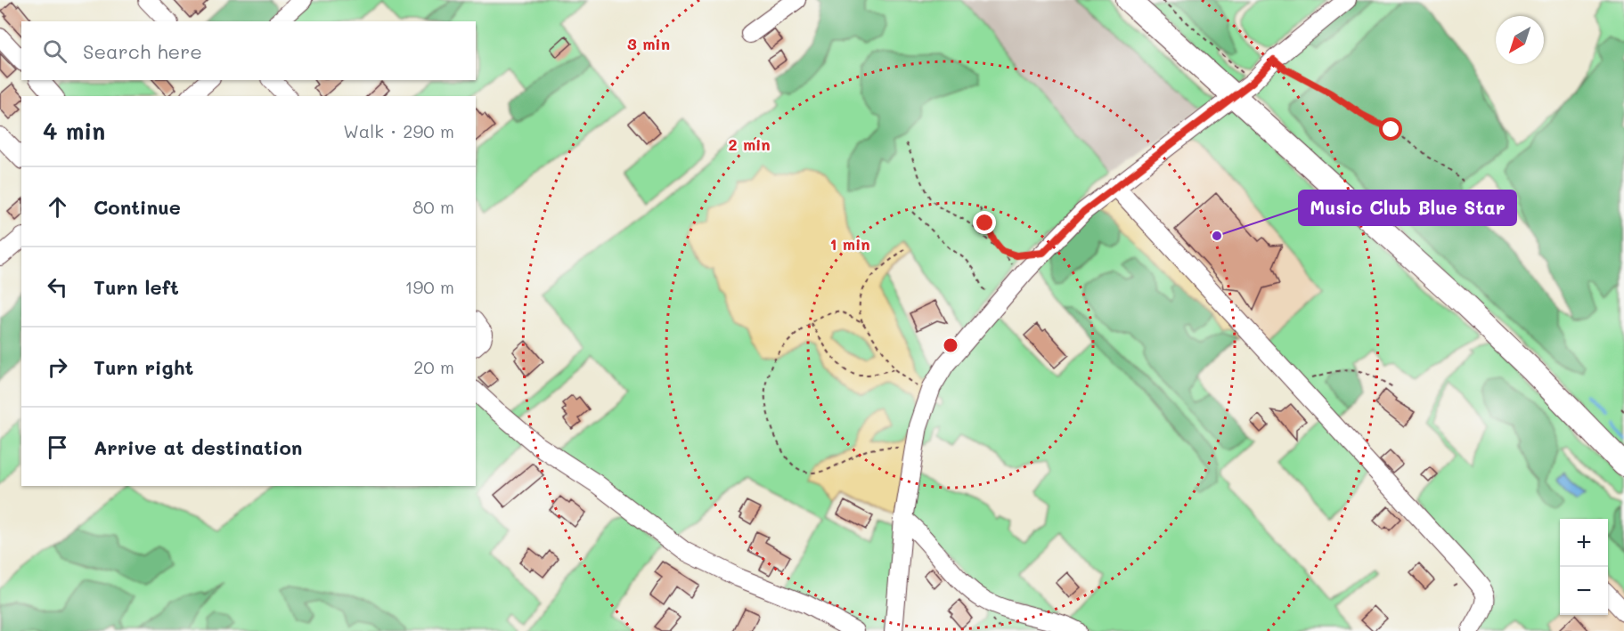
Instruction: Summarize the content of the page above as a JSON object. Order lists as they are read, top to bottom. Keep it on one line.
{"places":["Music Club Blue Star"],"north":"bottom left","page":{"search":"Search here","heading":["4 min","Walk · 290 m"],"list":[["Continue","80 m"],["Turn left","190 m"],["Turn right","20 m"],"Arrive at destination"],"map_buttons":["+","−"]},"rings":["3 min","2 min","1 min"]}
